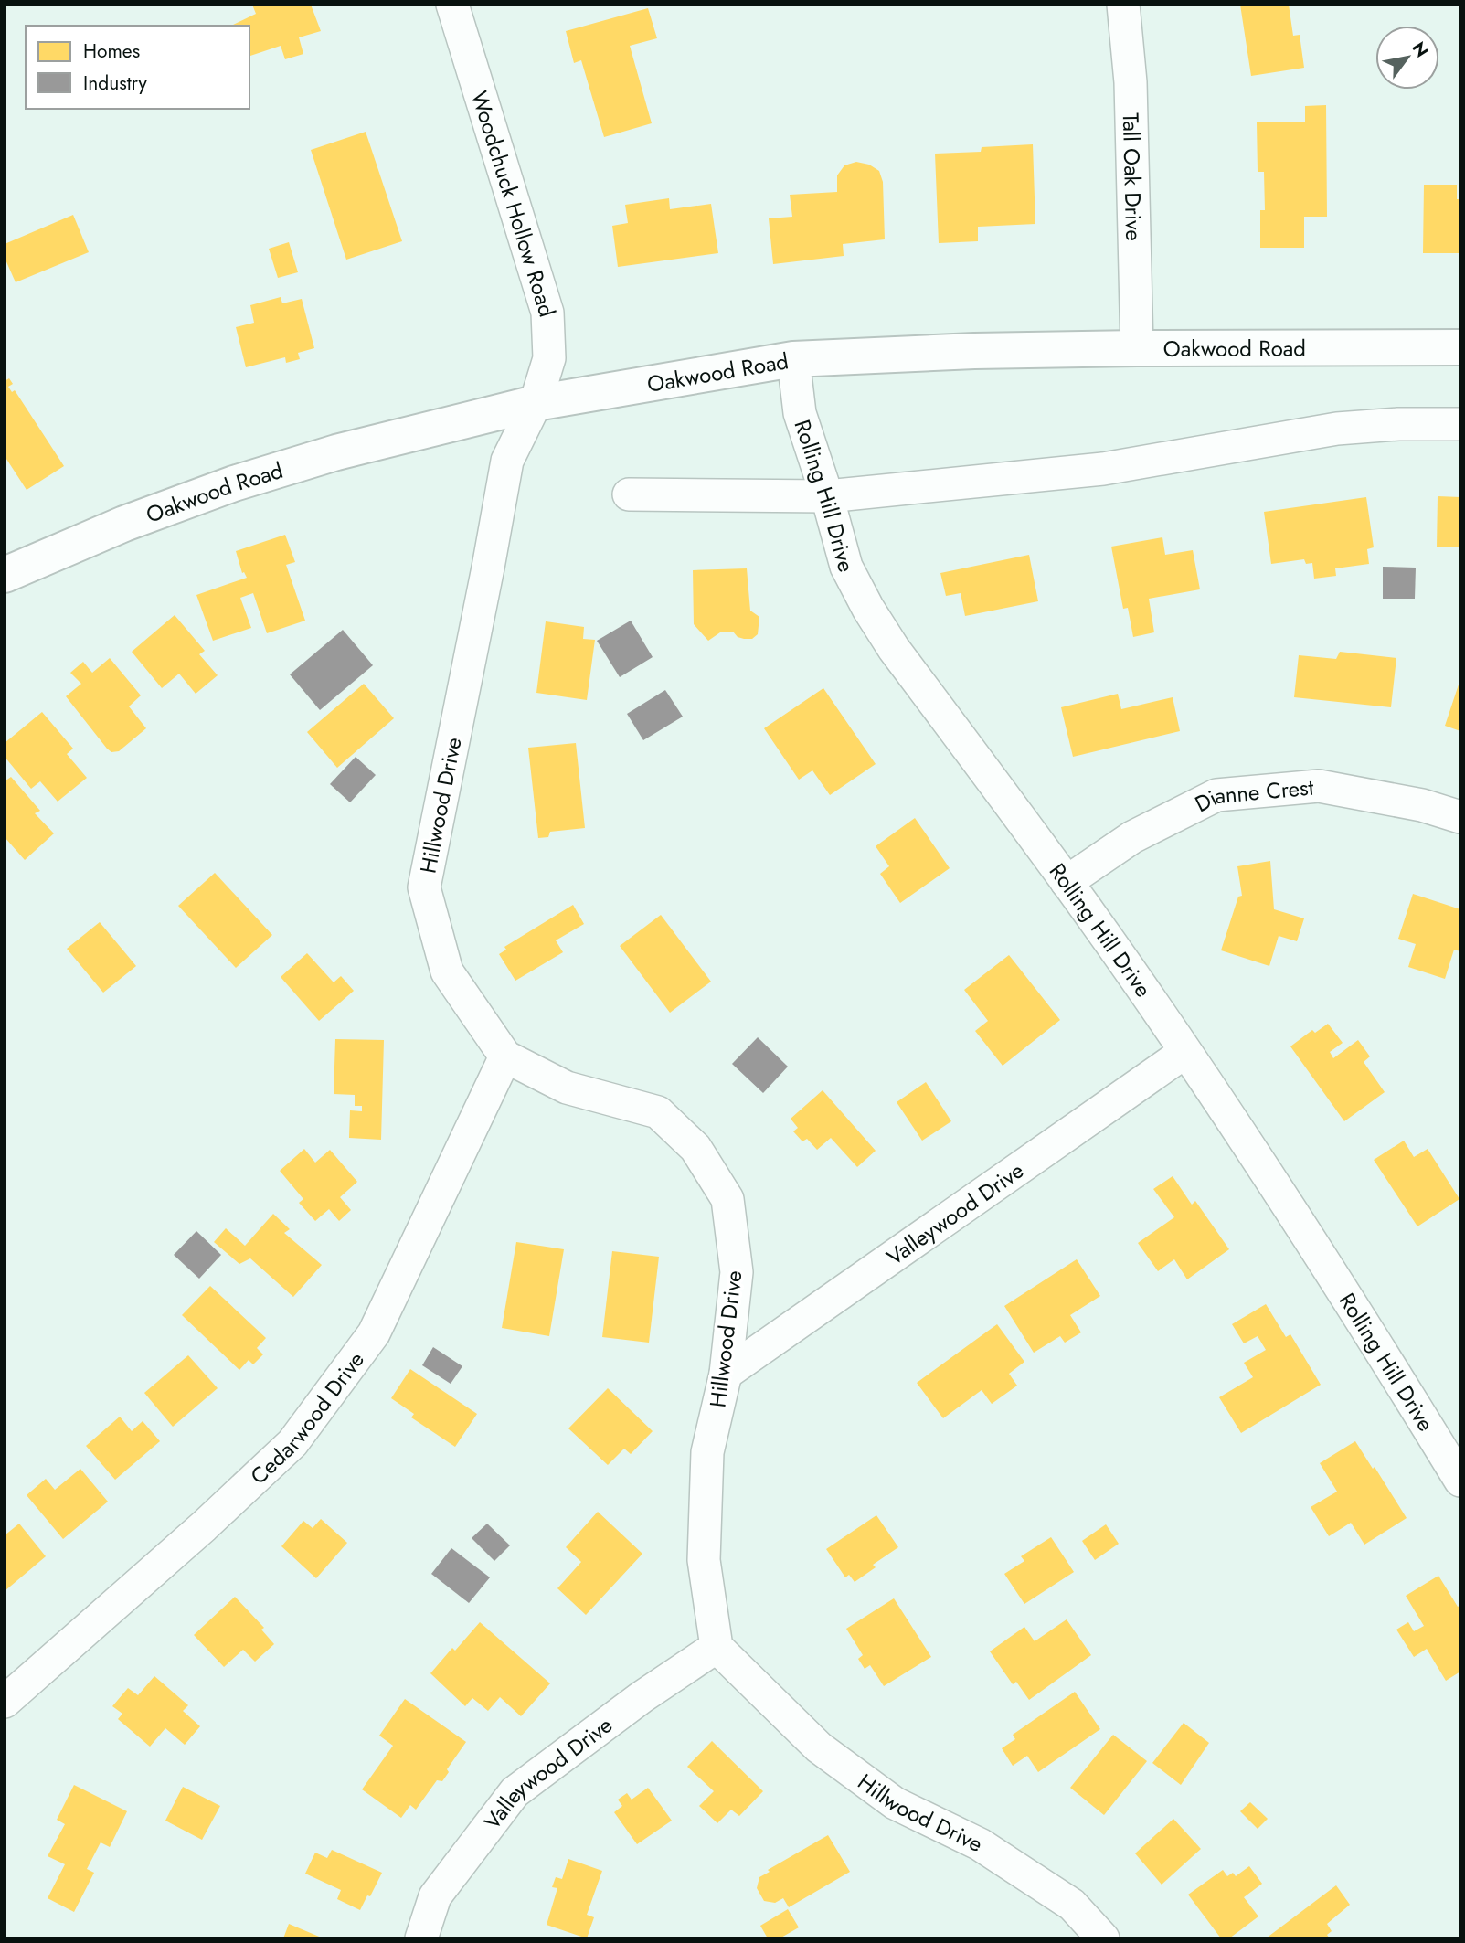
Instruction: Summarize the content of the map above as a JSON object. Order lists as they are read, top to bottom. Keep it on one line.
{"streets":{"main road":["Oakwood Road"],"street":["Tall Oak Drive","Woodchuck Hollow Road","Rolling Hill Drive","Dianne Crest","Hillwood Drive","Valleywood Drive","Cedarwood Drive"]},"crossings":[["Tall Oak Drive","Oakwood Road"],["Woodchuck Hollow Road","Oakwood Road"],["Woodchuck Hollow Road","Hillwood Drive"],["Oakwood Road","Rolling Hill Drive"],["Oakwood Road","Hillwood Drive"],["Rolling Hill Drive","Dianne Crest"],["Rolling Hill Drive","Valleywood Drive"],["Hillwood Drive","Valleywood Drive"],["Hillwood Drive","Cedarwood Drive"]],"legend":["Homes","Industry"],"north":"top right"}
